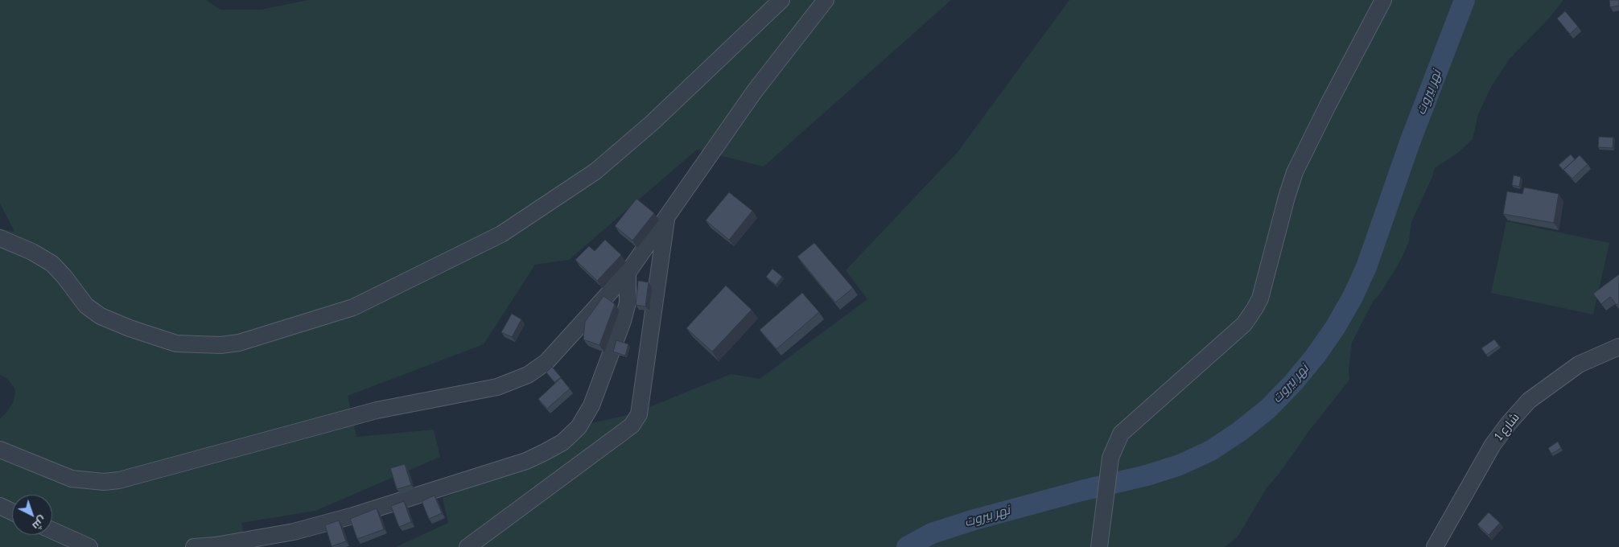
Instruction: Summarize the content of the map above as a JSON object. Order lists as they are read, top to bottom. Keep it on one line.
{"streets":{"street":["شارع 1"]},"water":["نهر بيروت"],"north":"bottom right"}
